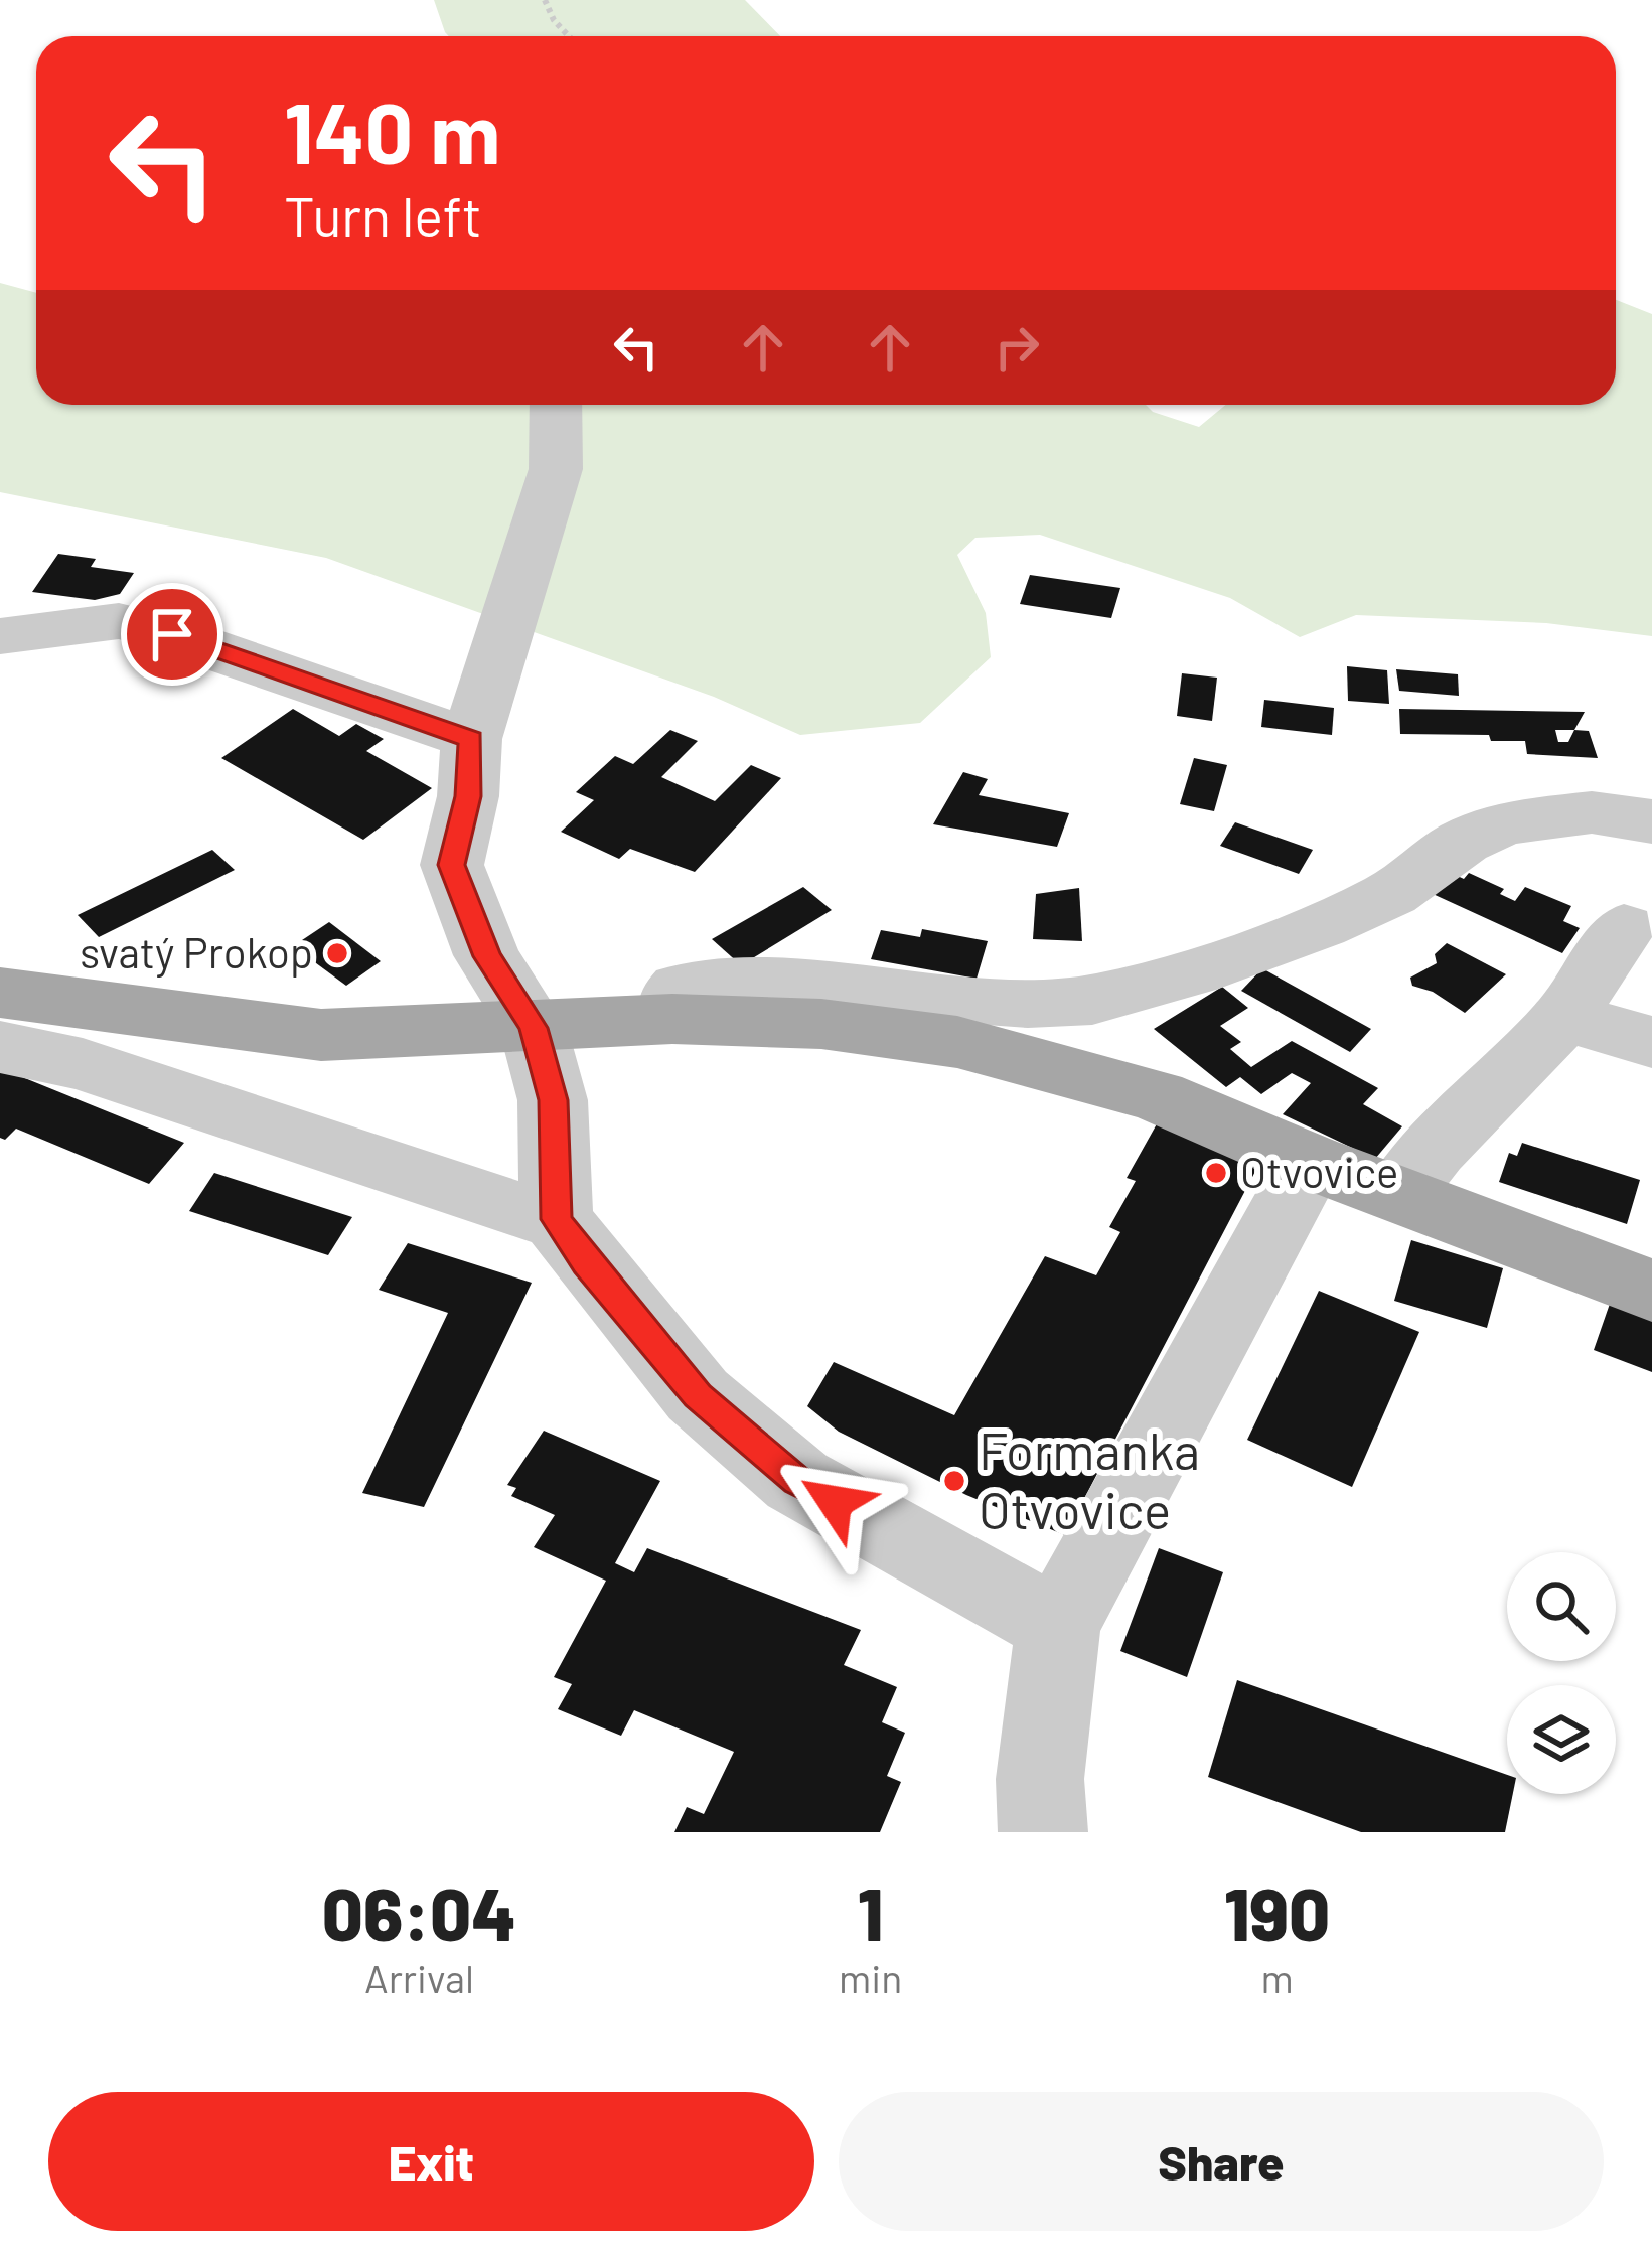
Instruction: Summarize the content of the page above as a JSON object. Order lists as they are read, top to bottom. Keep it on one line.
{"places":["svatý Prokop","Otvovice","Formanka Otvovice"],"page":{"turn":["140 m","Turn left"],"eta":["06:04","Arrival","1","min","190","m"],"buttons":["Exit","Share"]}}
